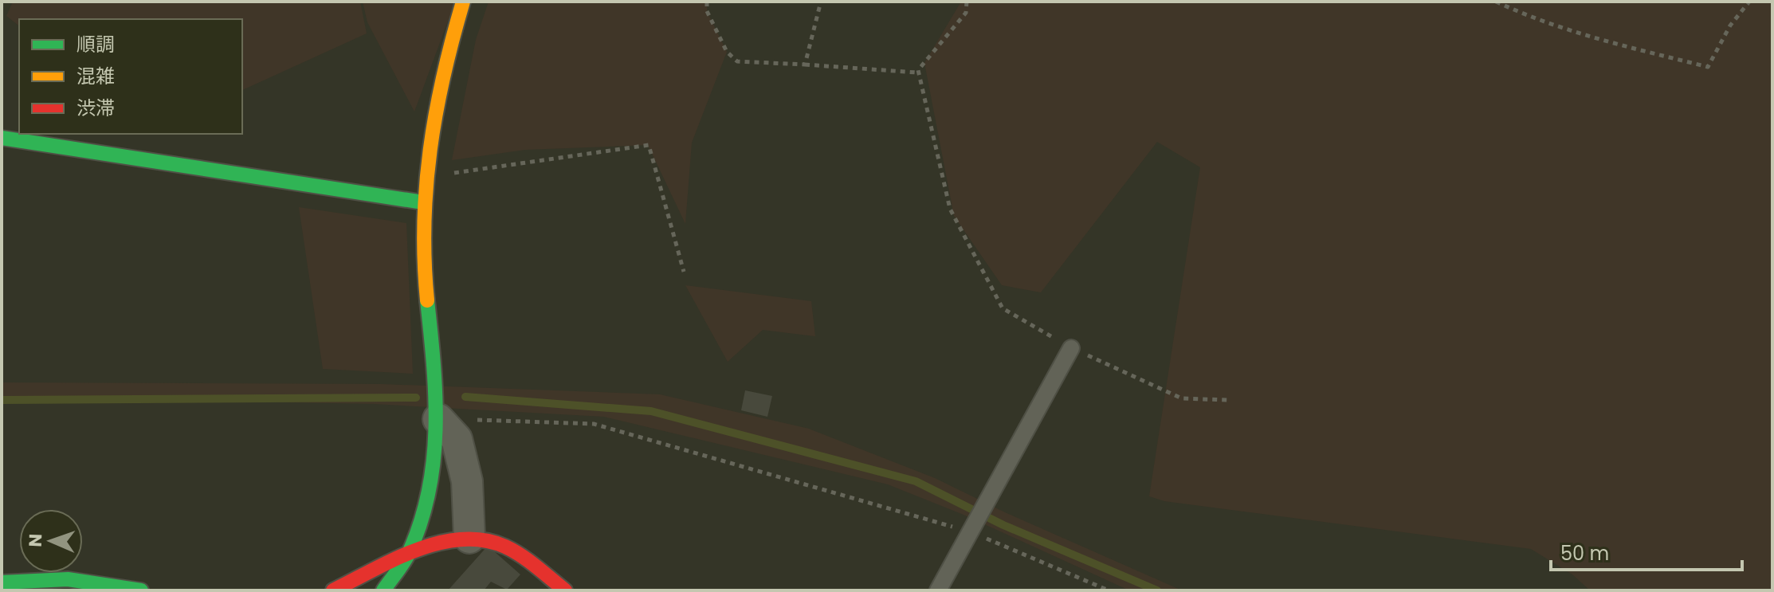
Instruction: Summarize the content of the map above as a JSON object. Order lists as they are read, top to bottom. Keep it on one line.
{"legend":["順調","混雑","渋滞"],"scale_bar":"50 m","north":"left"}
